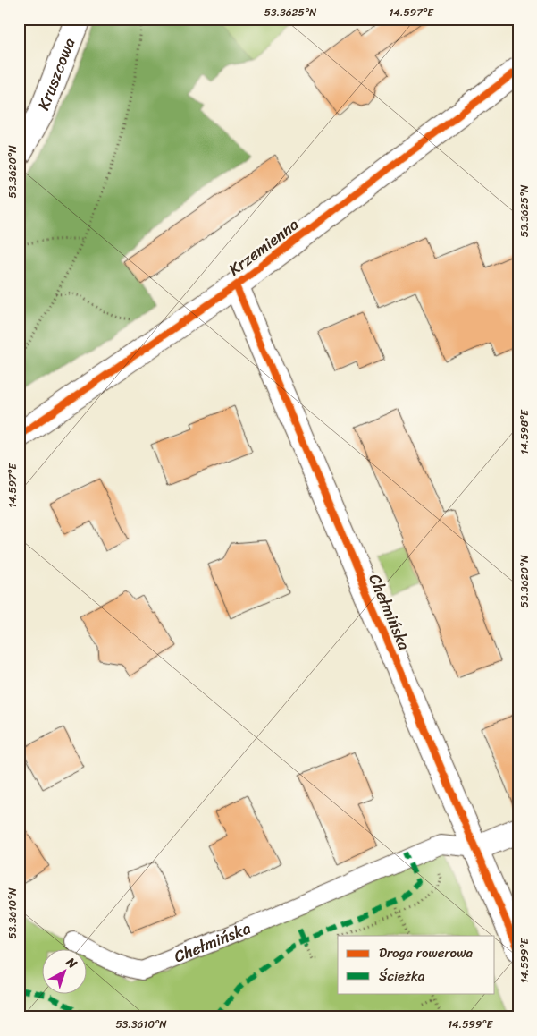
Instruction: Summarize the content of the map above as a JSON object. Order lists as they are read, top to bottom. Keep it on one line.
{"streets":{"street":["Kruszcowa","Krzemienna","Chełmińska"]},"crossings":[["Krzemienna","Chełmińska"]],"legend":["Droga rowerowa","Ścieżka"],"north":"top right","coordinates":["53.3625°N","14.597°E","53.3620°N","14.598°E","53.3610°N","14.599°E"]}
